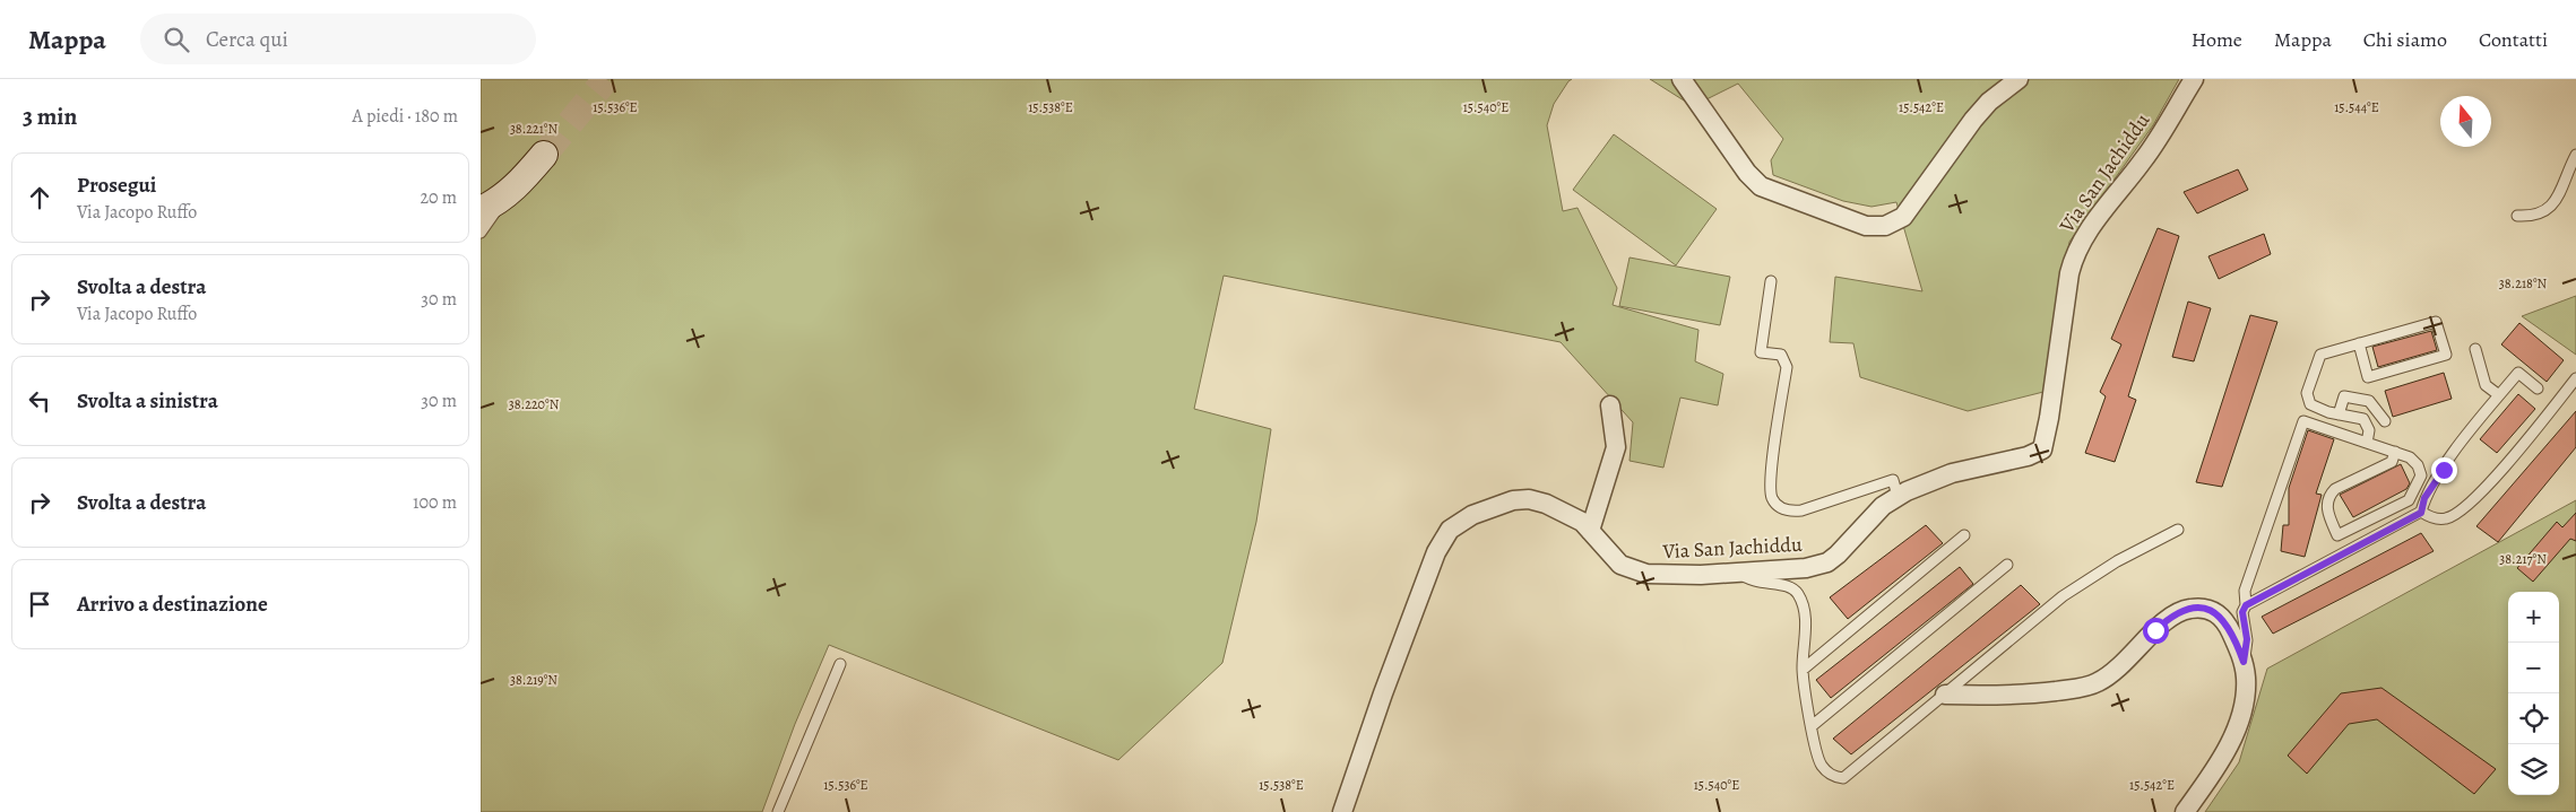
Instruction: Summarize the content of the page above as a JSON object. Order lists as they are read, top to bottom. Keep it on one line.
{"streets":{"street":["Via San Jachiddu"]},"north":"top","page":{"header":"Mappa","search":"Cerca qui","nav":["Home","Mappa","Chi siamo","Contatti"],"heading":["3 min","A piedi · 180 m"],"list":[["Prosegui","Via Jacopo Ruffo","20 m"],["Svolta a destra","Via Jacopo Ruffo","30 m"],["Svolta a sinistra","30 m"],["Svolta a destra","100 m"],"Arrivo a destinazione"],"map_buttons":["+","−"]},"coordinates":["15.536°E","15.538°E","15.540°E","15.542°E","15.544°E","38.221°N","38.218°N","38.220°N","38.217°N","38.219°N"]}
